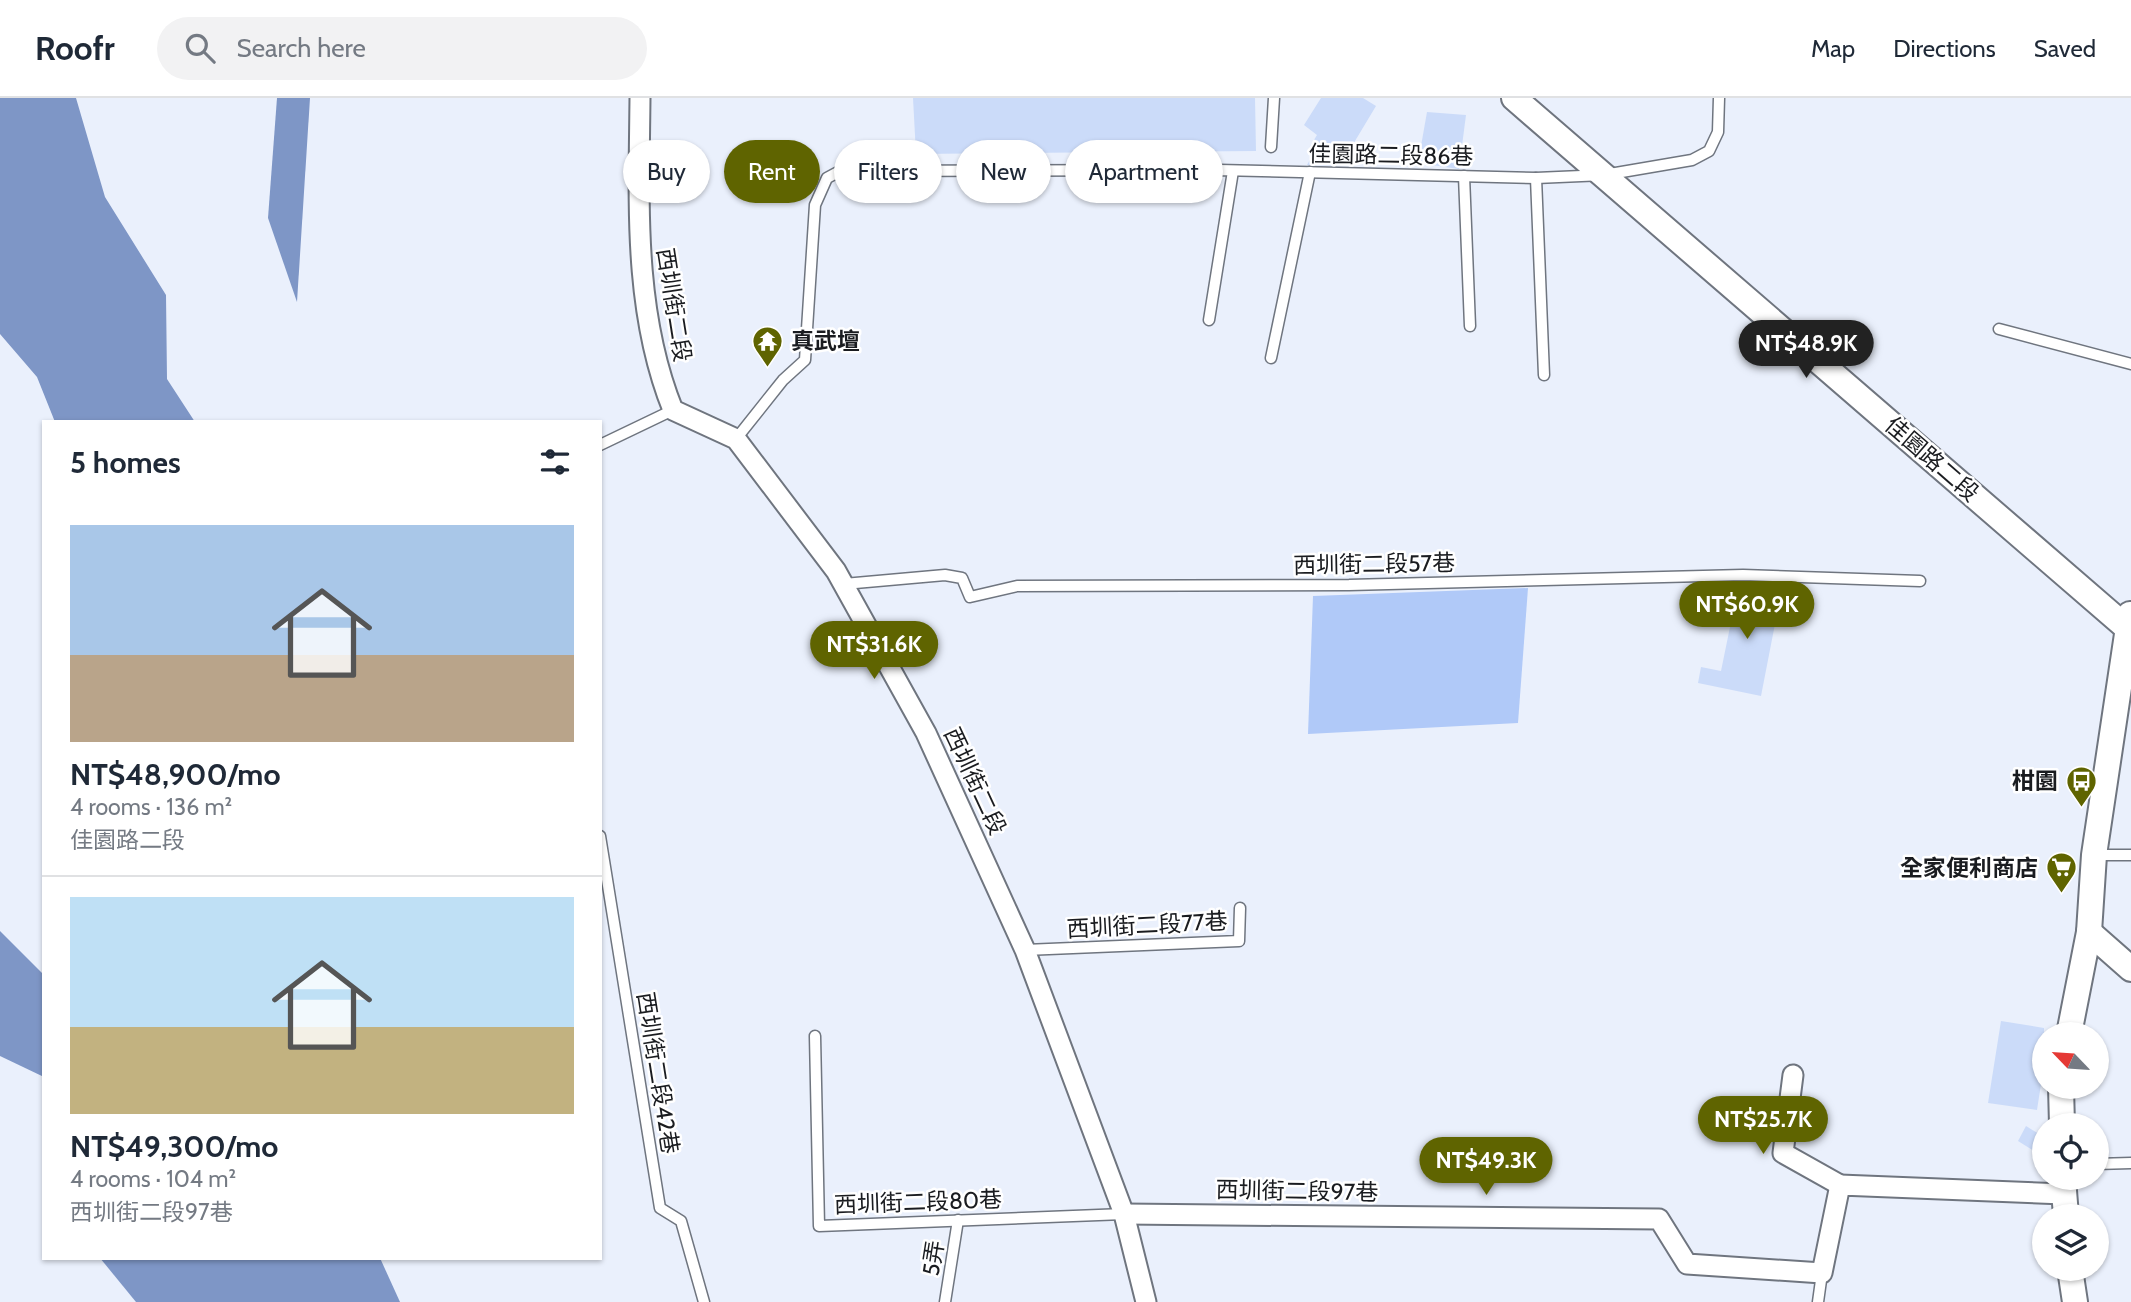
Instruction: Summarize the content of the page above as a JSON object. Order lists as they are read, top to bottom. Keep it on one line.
{"streets":{"street":["西圳街二段","佳園路二段","西圳街二段97巷"],"lane":["佳園路二段86巷","西圳街二段57巷","西圳街二段77巷","西圳街二段42巷","西圳街二段80巷","5弄"]},"crossings":[["佳園路二段86巷","西圳街二段"],["佳園路二段86巷","佳園路二段"],["西圳街二段","西圳街二段57巷"],["西圳街二段","西圳街二段77巷"],["西圳街二段","西圳街二段97巷"],["西圳街二段","西圳街二段80巷"],["西圳街二段97巷","西圳街二段80巷"],["西圳街二段80巷","5弄"]],"places":{"temple":["真武壇"],"bus stop":["柑園"],"supermarket":["全家便利商店"]},"north":"top left","page":{"header":"Roofr","search":"Search here","nav":["Map","Directions","Saved"],"chip":["Buy","Rent","Filters","New","Apartment"],"price":["NT$48.9K","NT$60.9K","NT$31.6K","NT$25.7K","NT$49.3K"],"heading":"5 homes","list":[{"name":"NT$48,900/mo","note":"4 rooms · 136 m² · 佳園路二段"},{"name":"NT$49,300/mo","note":"4 rooms · 104 m² · 西圳街二段97巷"}]}}
